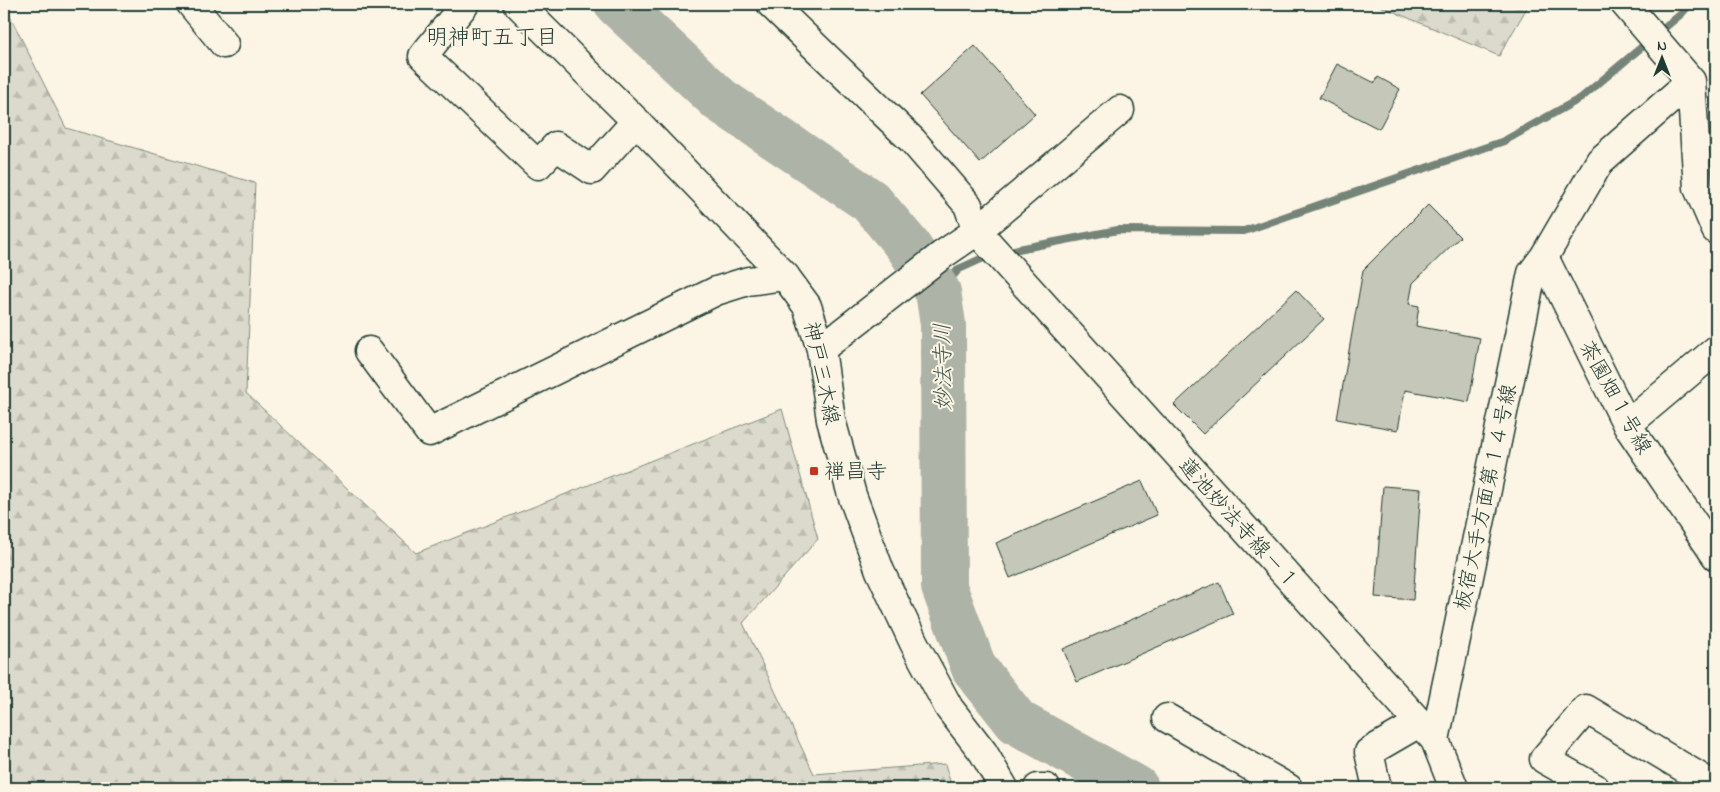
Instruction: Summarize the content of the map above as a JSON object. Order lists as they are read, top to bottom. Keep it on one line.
{"streets":{"street":["神戸三木線","茶園畑１号線","板宿大手方面第１４号線","蓮池妙法寺線－１"]},"crossings":[["茶園畑１号線","板宿大手方面第１４号線"],["板宿大手方面第１４号線","蓮池妙法寺線－１"]],"districts":["明神町五丁目"],"water":["妙法寺川"],"places":{"transit":["禅昌寺"]},"north":"top"}
